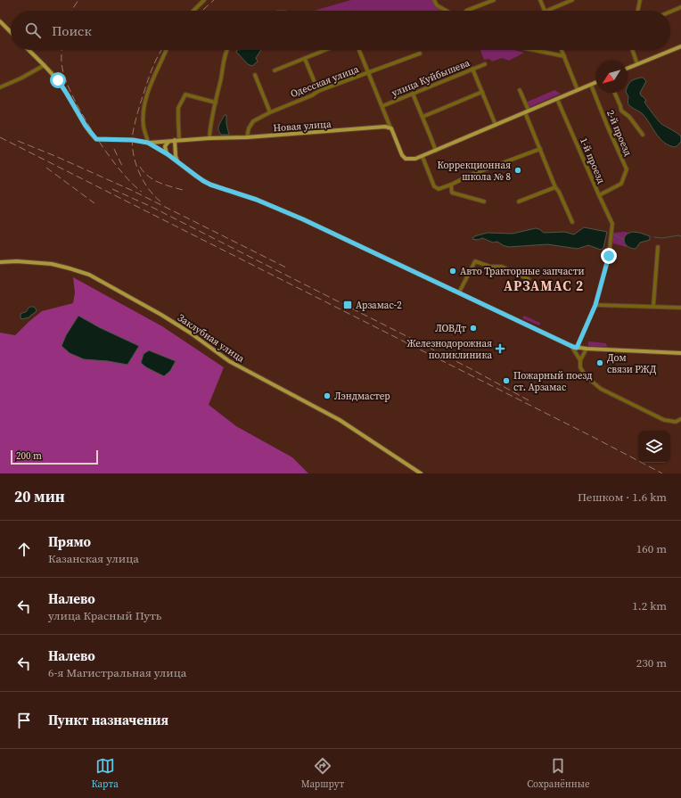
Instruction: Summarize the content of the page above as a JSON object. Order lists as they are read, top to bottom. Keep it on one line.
{"streets":{"main road":["Новая улица","Заклубная улица"],"street":["улица Куйбышева","Одесская улица","2-й проезд","1-й проезд"]},"crossings":[["Одесская улица","Новая улица"],["2-й проезд","1-й проезд"]],"districts":["АРЗАМАС 2"],"places":{"other":["Коррекционная школа № 8","Авто Тракторные запчасти","ЛОВДт","Дом связи РЖД","Пожарный поезд ст. Арзамас","Лэндмастер"],"transit":["Арзамас-2"],"health":["Железнодорожная поликлиника"]},"scale_bar":"200 m","north":"bottom left","page":{"search":"Поиск","scale":"200 m","heading":["20 мин","Пешком · 1.6 km"],"list":[["Прямо","Казанская улица","160 m"],["Налево","улица Красный Путь","1.2 km"],["Налево","6-я Магистральная улица","230 m"],"Пункт назначения"],"nav":["Карта","Маршрут","Сохранённые"]}}
